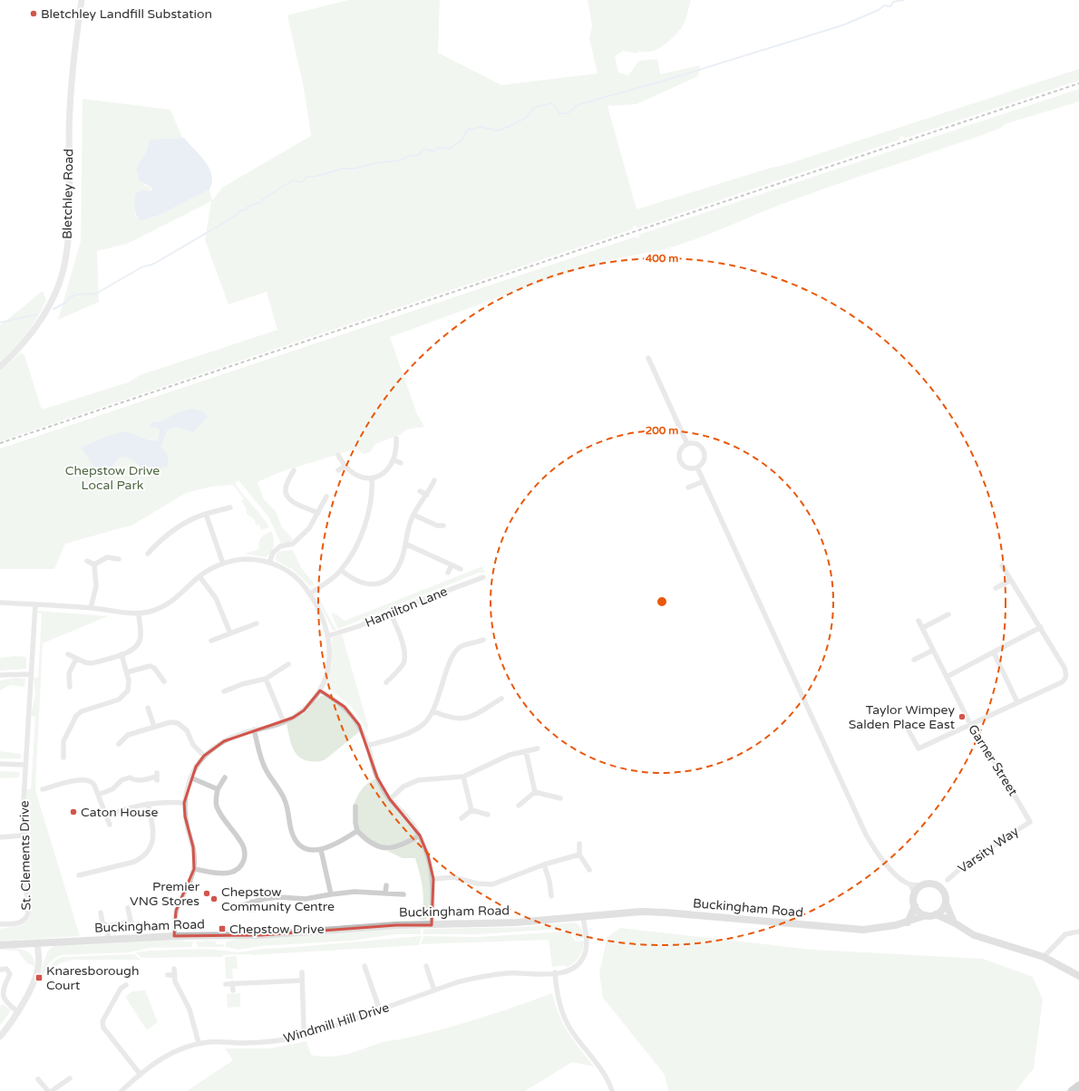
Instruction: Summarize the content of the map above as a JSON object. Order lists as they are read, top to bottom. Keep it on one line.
{"streets":{"main road":["Buckingham Road"],"street":["Bletchley Road","Hamilton Lane","Garner Street","Varsity Way","St. Clements Drive","Windmill Hill Drive"]},"crossings":[["Garner Street","Varsity Way"],["Buckingham Road","Windmill Hill Drive"]],"parks":["Chepstow Drive Local Park"],"places":{"other":["Bletchley Landfill Substation","Taylor Wimpey Salden Place East","Caton House","Premier VNG Stores","Chepstow Community Centre"],"transit":["Chepstow Drive","Knaresborough Court"]},"rings":["400 m","200 m"]}
